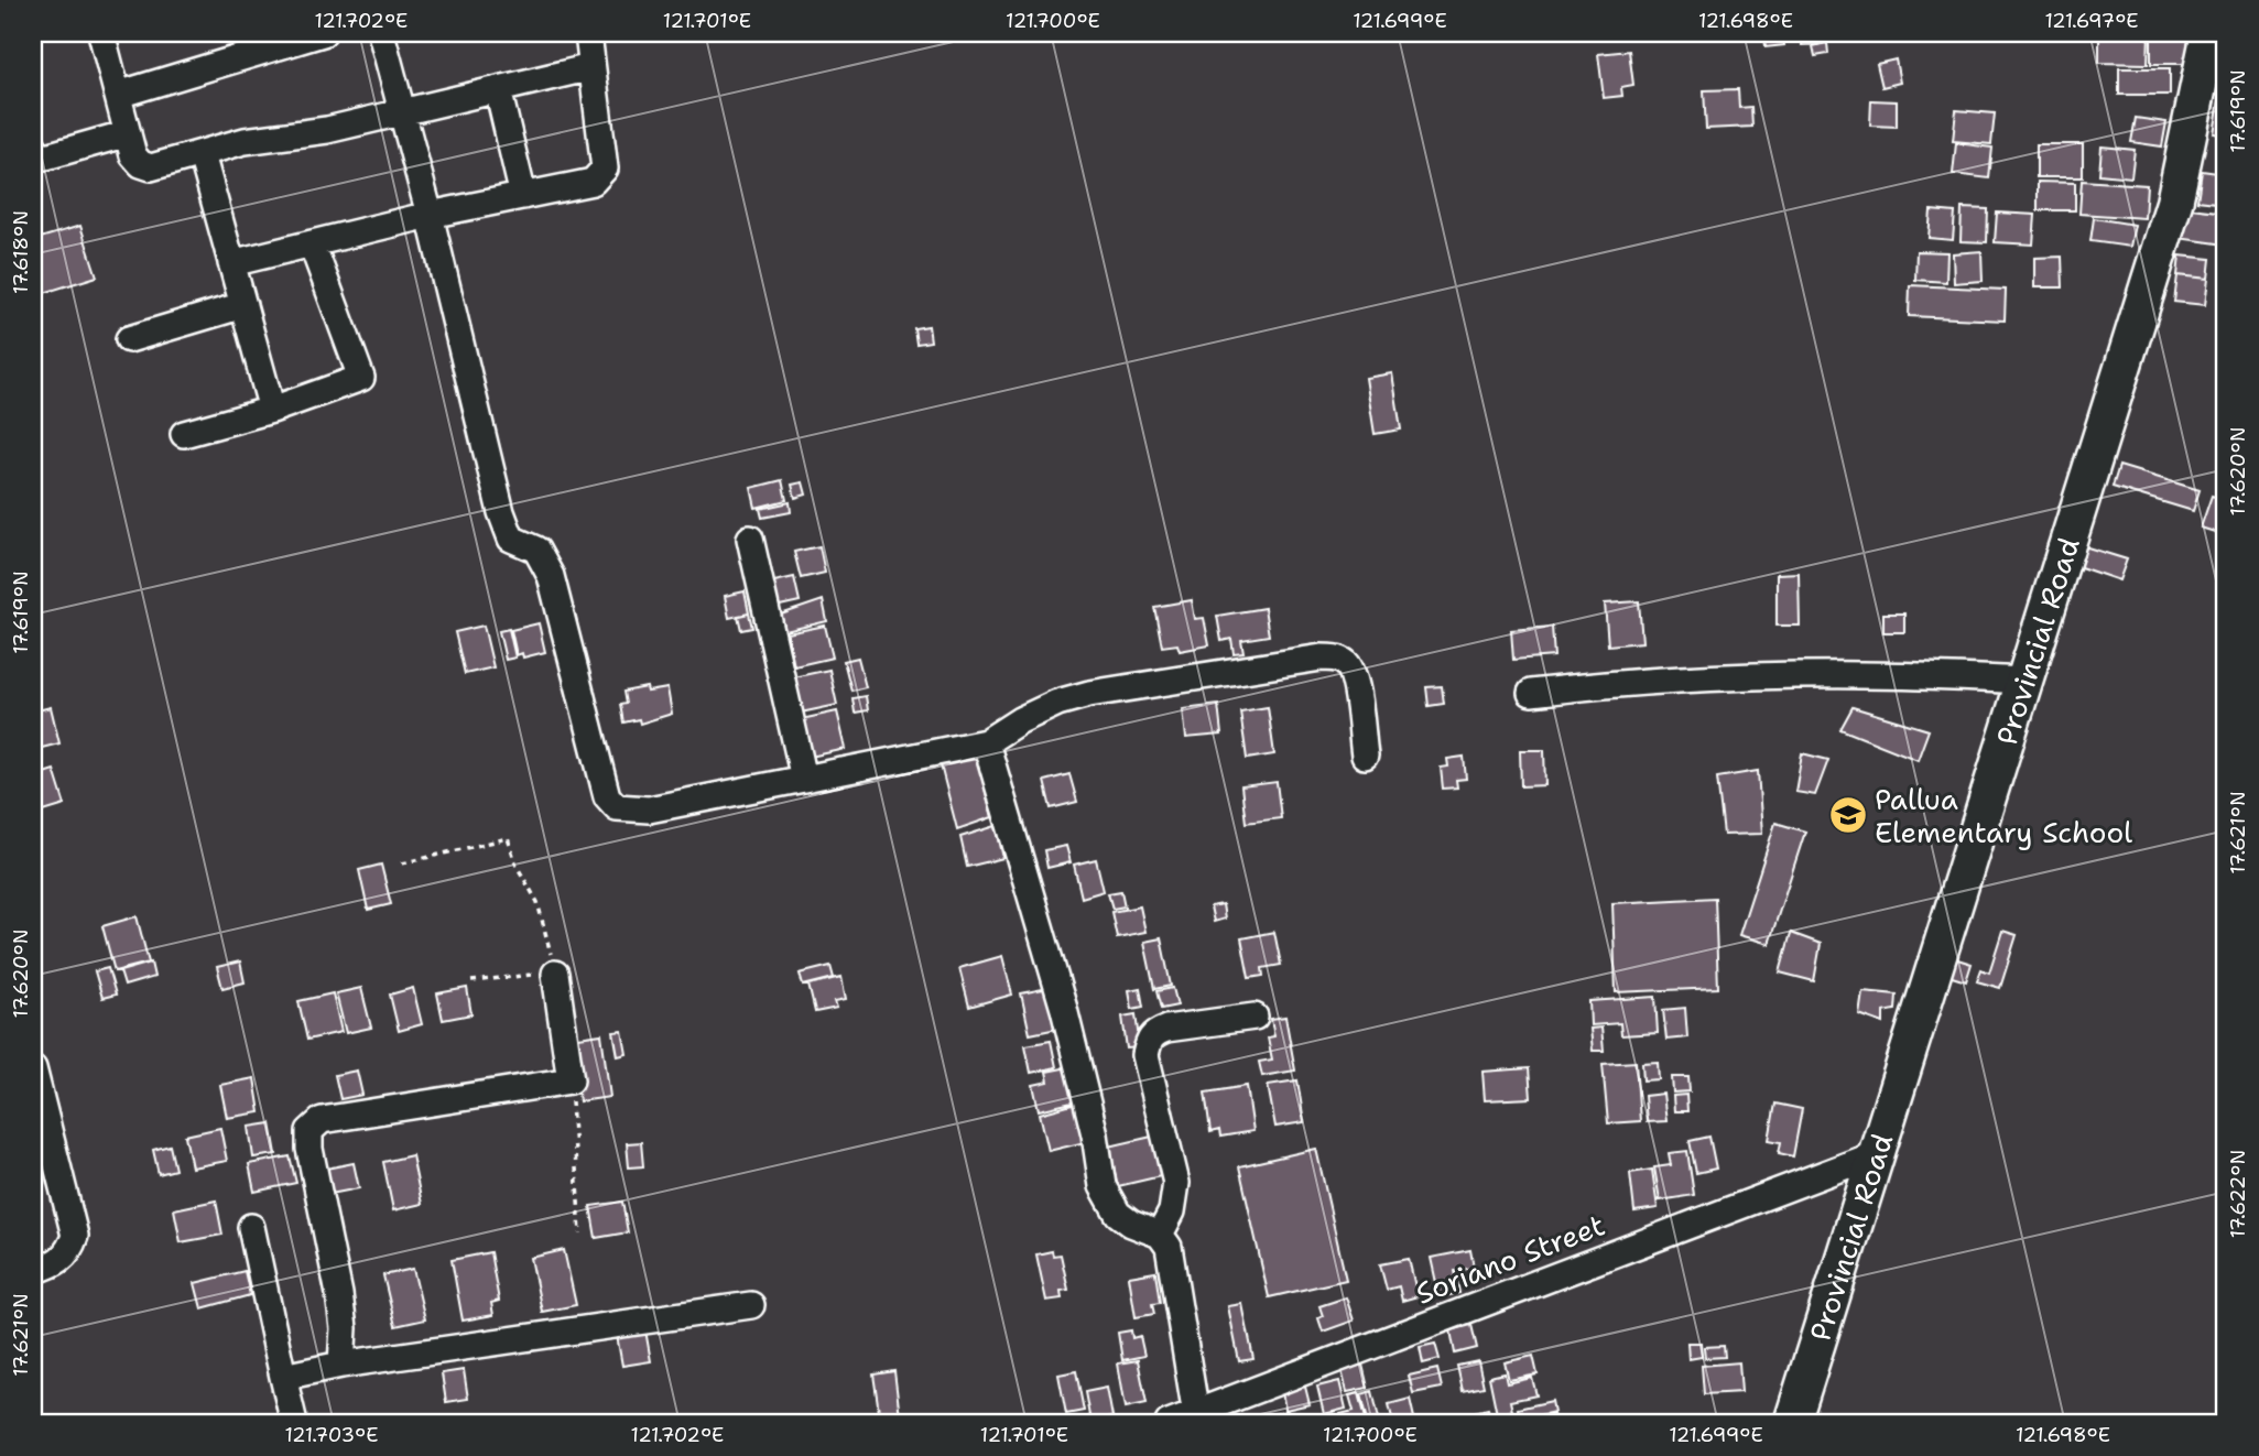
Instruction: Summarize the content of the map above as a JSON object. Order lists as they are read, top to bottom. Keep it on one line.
{"streets":{"main road":["Provincial Road"],"street":["Soriano Street"]},"crossings":[["Provincial Road","Soriano Street"]],"places":{"school or university":["Pallua Elementary School"]},"coordinates":["121.702°E","121.701°E","121.700°E","121.699°E","121.698°E","121.697°E","17.619°N","17.618°N","17.620°N","17.621°N","17.622°N","121.703°E"]}
